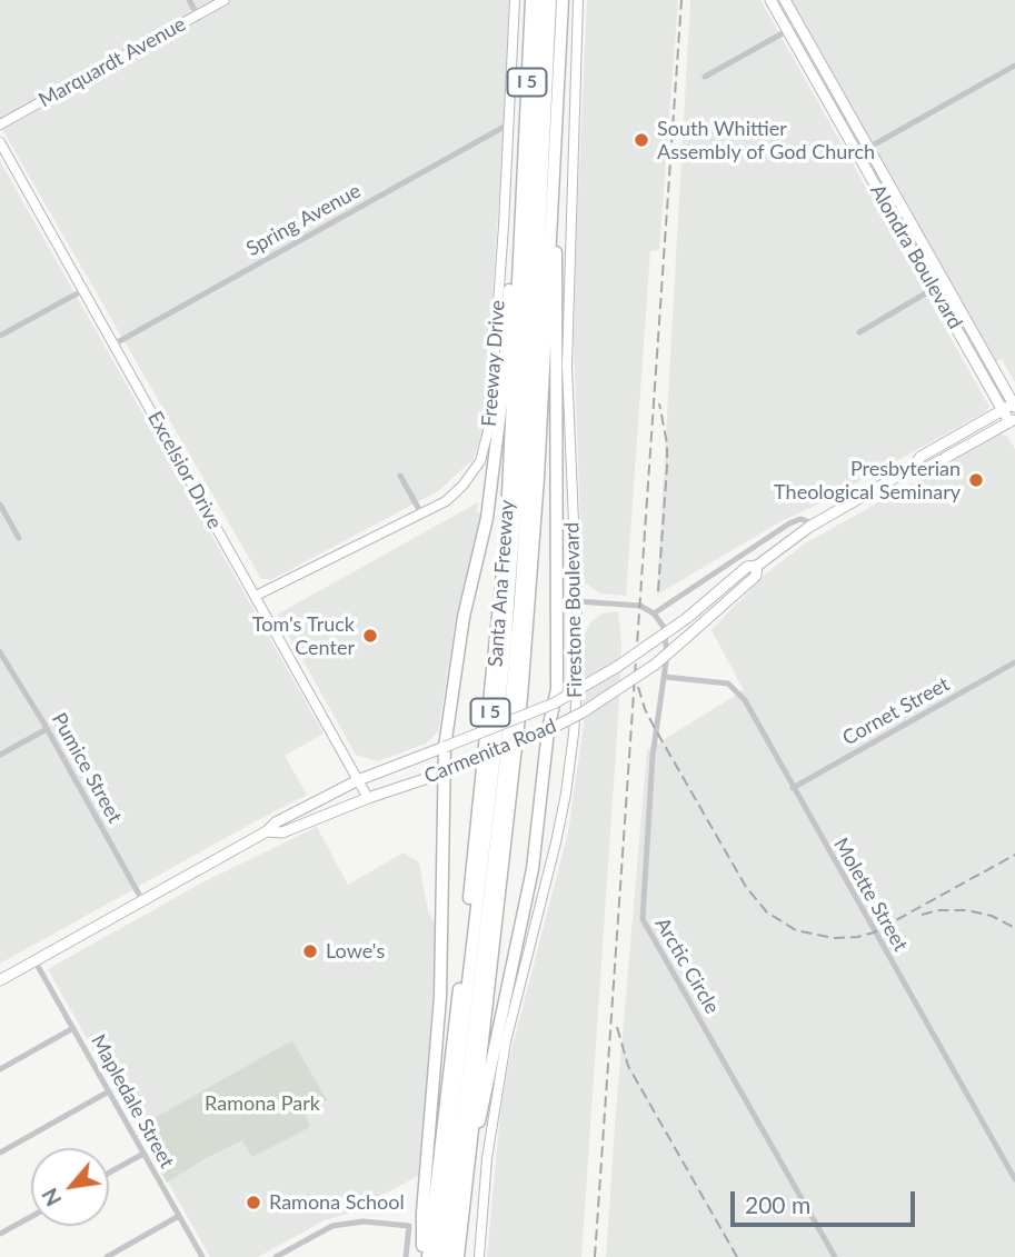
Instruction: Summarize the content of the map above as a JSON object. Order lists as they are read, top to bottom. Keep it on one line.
{"streets":{"highway":["I 5","Santa Ana Freeway"],"main road":["Alondra Boulevard","Carmenita Road"],"street":["Marquardt Avenue","Spring Avenue","Freeway Drive","Excelsior Drive","Firestone Boulevard","Cornet Street","Pumice Street","Molette Street","Arctic Circle","Mapledale Street"]},"crossings":[["Spring Avenue","Freeway Drive"],["Spring Avenue","Excelsior Drive"],["Alondra Boulevard","Carmenita Road"],["Freeway Drive","Excelsior Drive"],["Excelsior Drive","Carmenita Road"],["Cornet Street","Molette Street"],["Carmenita Road","Pumice Street"],["Carmenita Road","Mapledale Street"],["Molette Street","Arctic Circle"]],"parks":["Ramona Park"],"places":["South Whittier Assembly of God Church","Presbyterian Theological Seminary","Tom's Truck Center","Lowe's","Ramona School"],"scale_bar":"200 m","north":"bottom left"}
